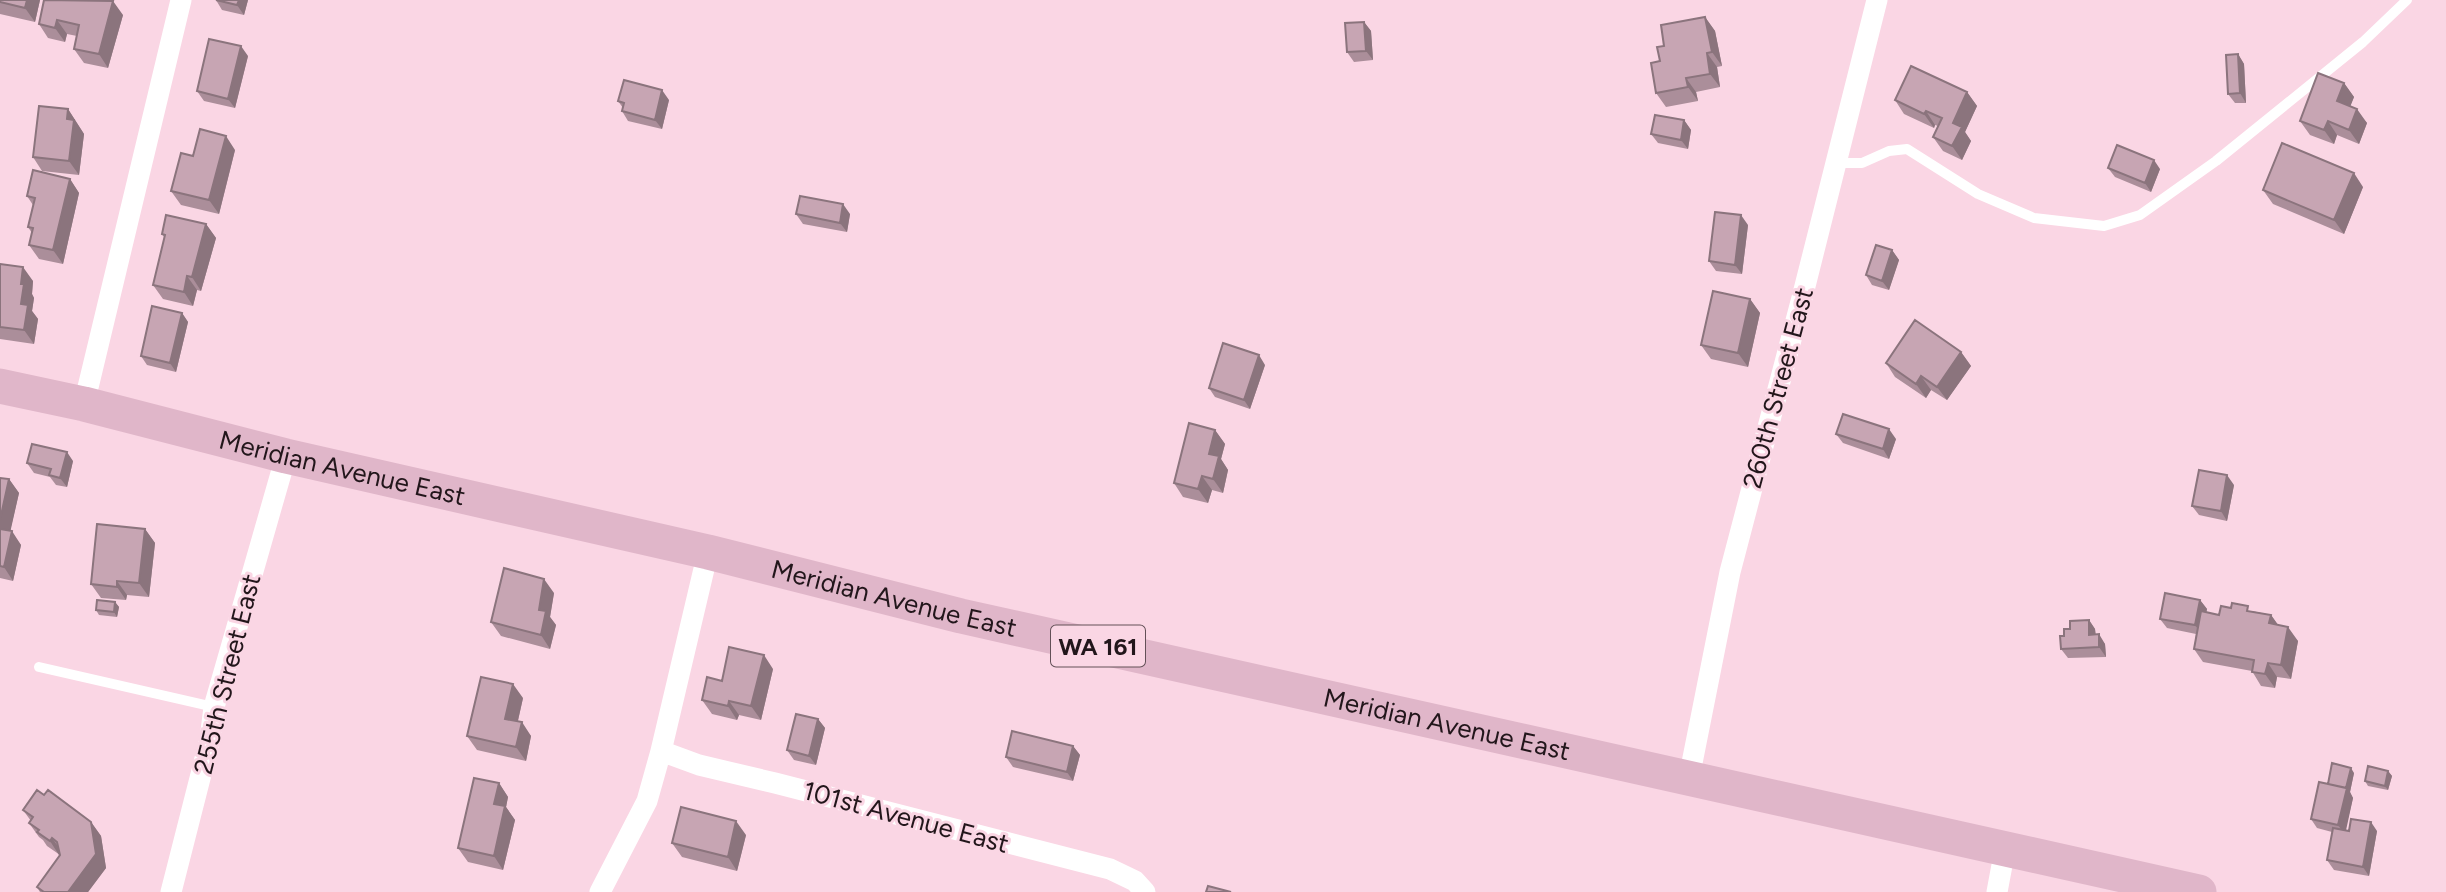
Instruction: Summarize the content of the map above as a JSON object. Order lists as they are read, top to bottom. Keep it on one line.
{"streets":{"main road":["Meridian Avenue East","WA 161"],"street":["260th Street East","255th Street East","101st Avenue East"]},"crossings":[["260th Street East","Meridian Avenue East"],["Meridian Avenue East","255th Street East"]]}
